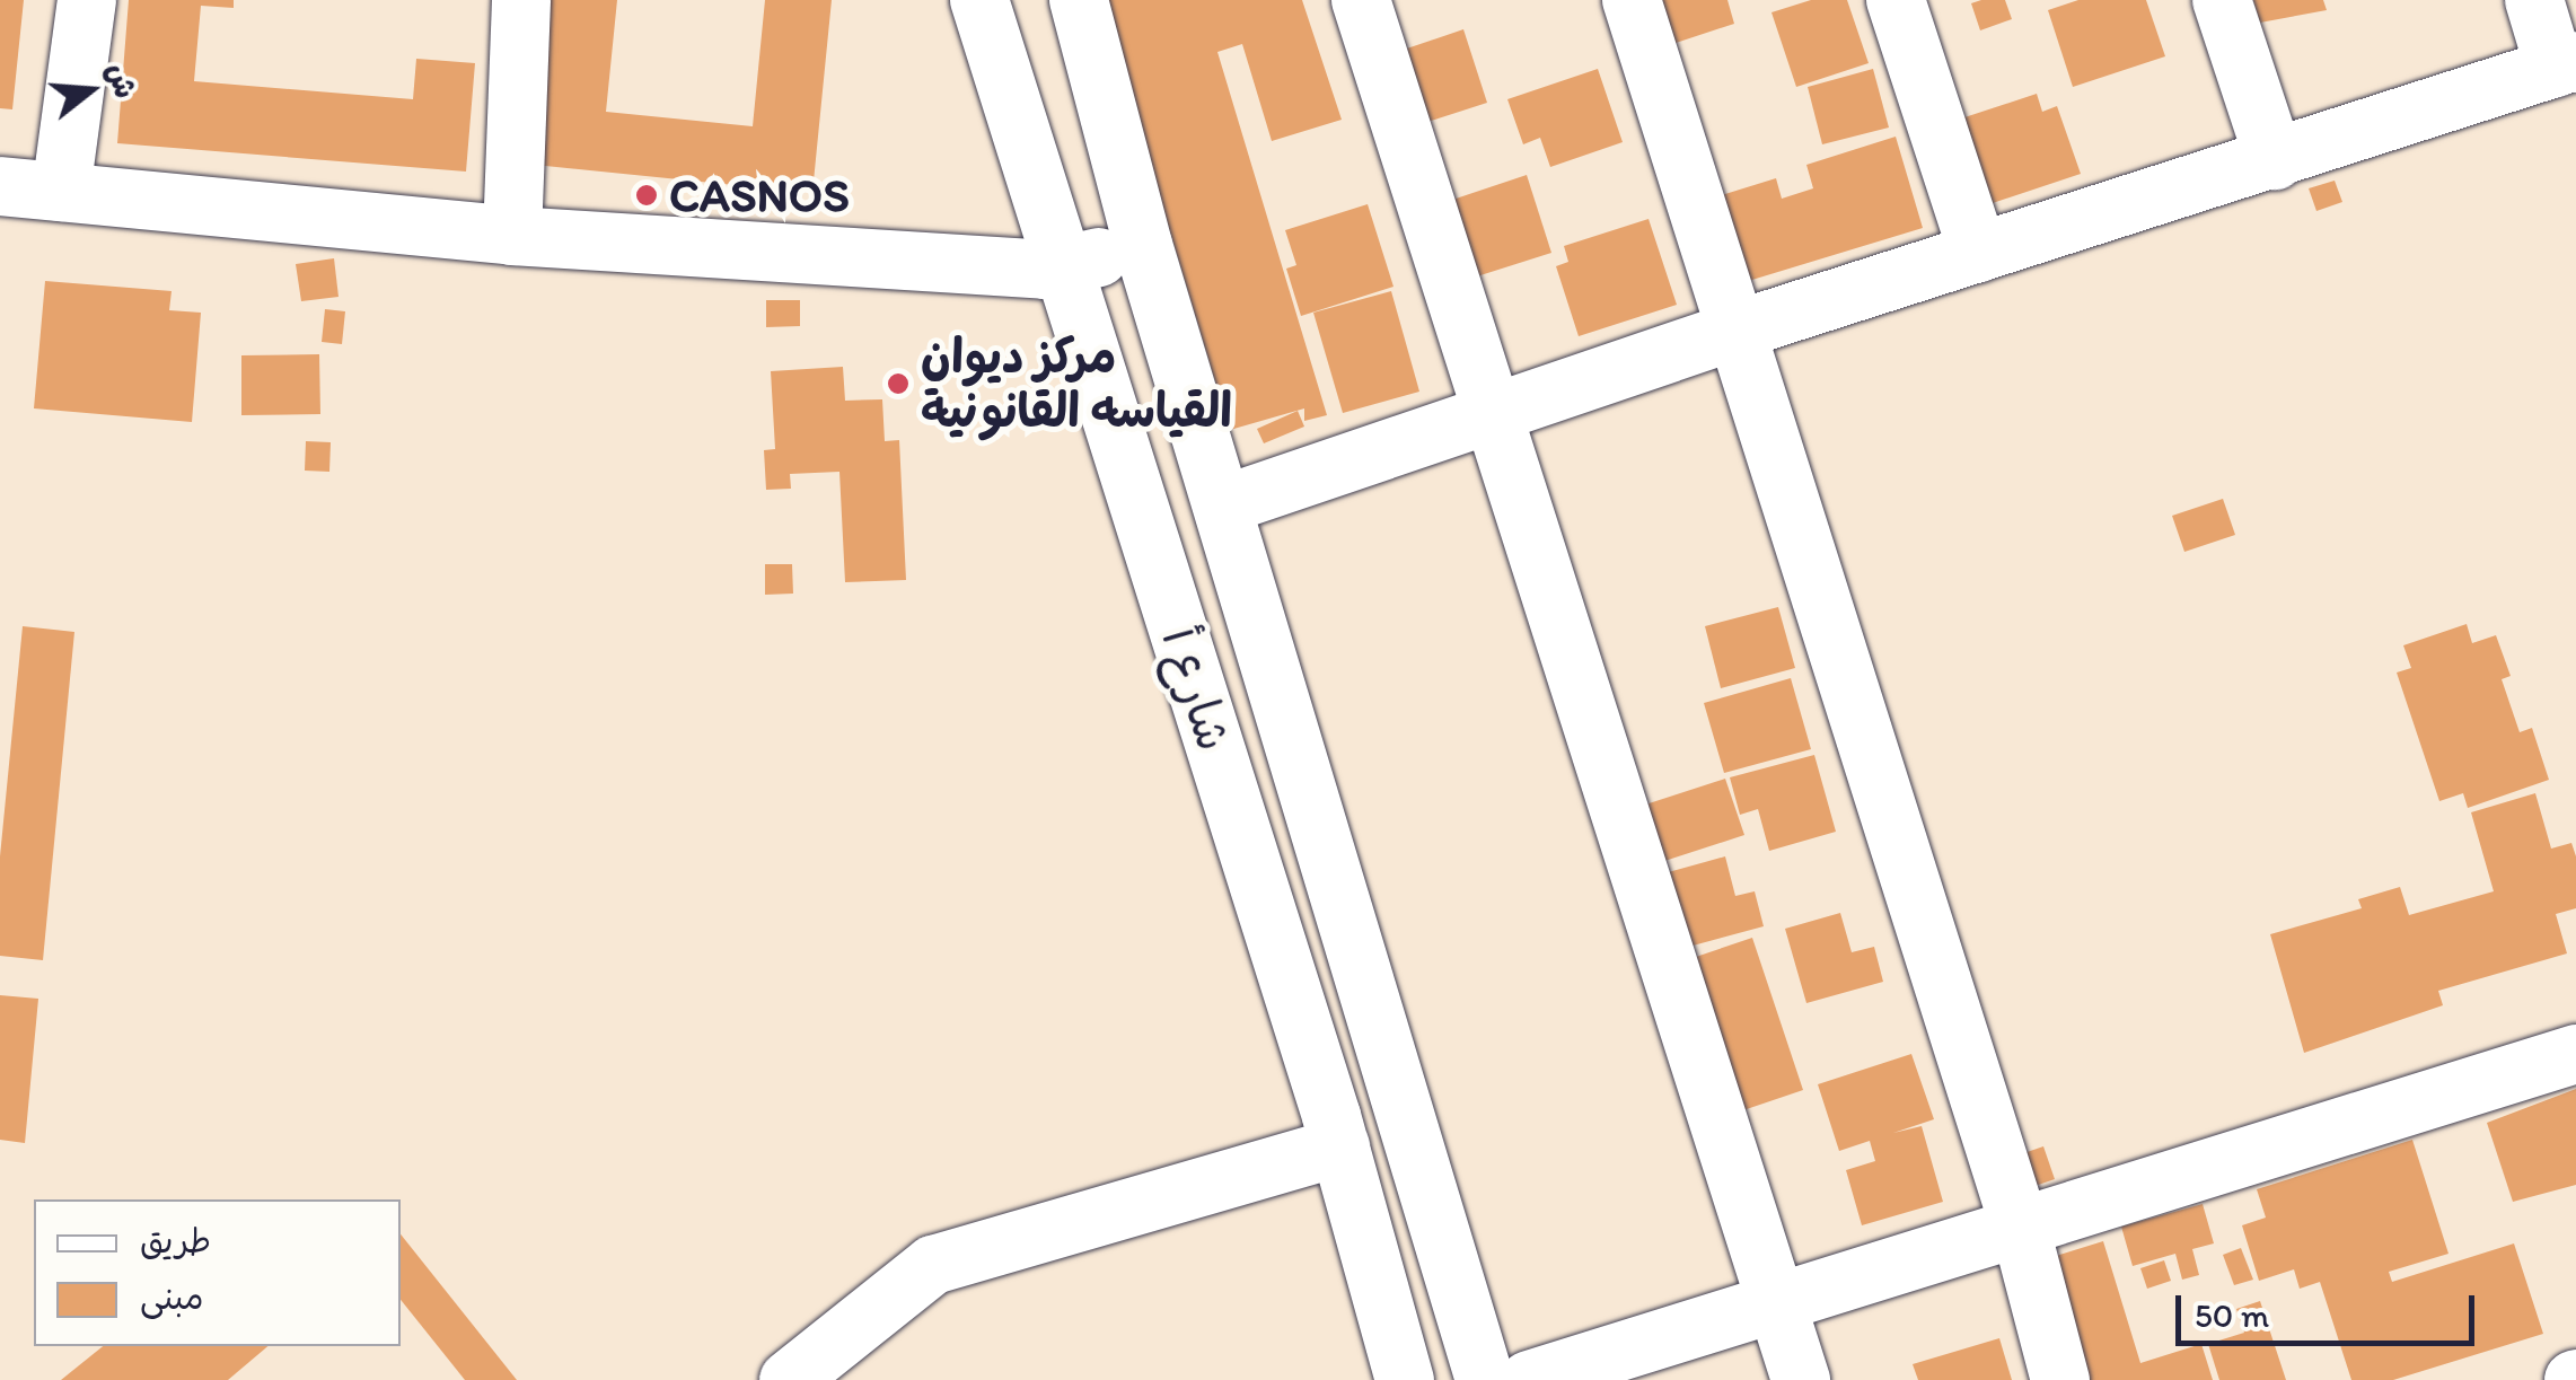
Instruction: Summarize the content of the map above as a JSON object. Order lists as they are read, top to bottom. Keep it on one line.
{"streets":{"street":["شارع أ"]},"places":["CASNOS","مركز ديوان القياسه القانونية"],"legend":["طريق","مبنى"],"scale_bar":"50 m","north":"right"}
